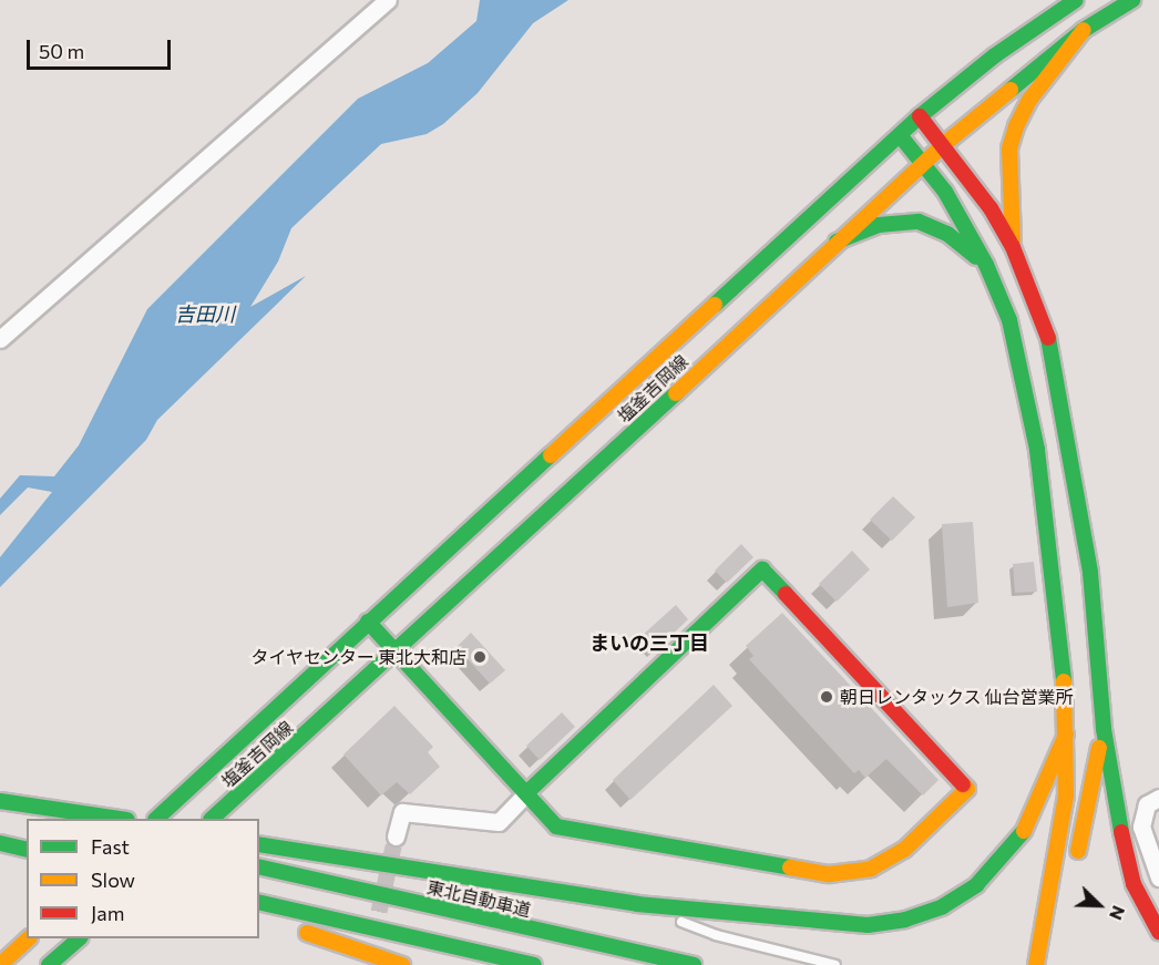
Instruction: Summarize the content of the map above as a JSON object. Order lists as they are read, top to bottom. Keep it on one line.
{"streets":{"main road":["塩釜吉岡線","東北自動車道"]},"districts":["まいの三丁目"],"water":["吉田川"],"places":["タイヤセンター 東北大和店","朝日レンタックス 仙台営業所"],"legend":["Fast","Slow","Jam"],"scale_bar":"50 m","north":"bottom right"}
